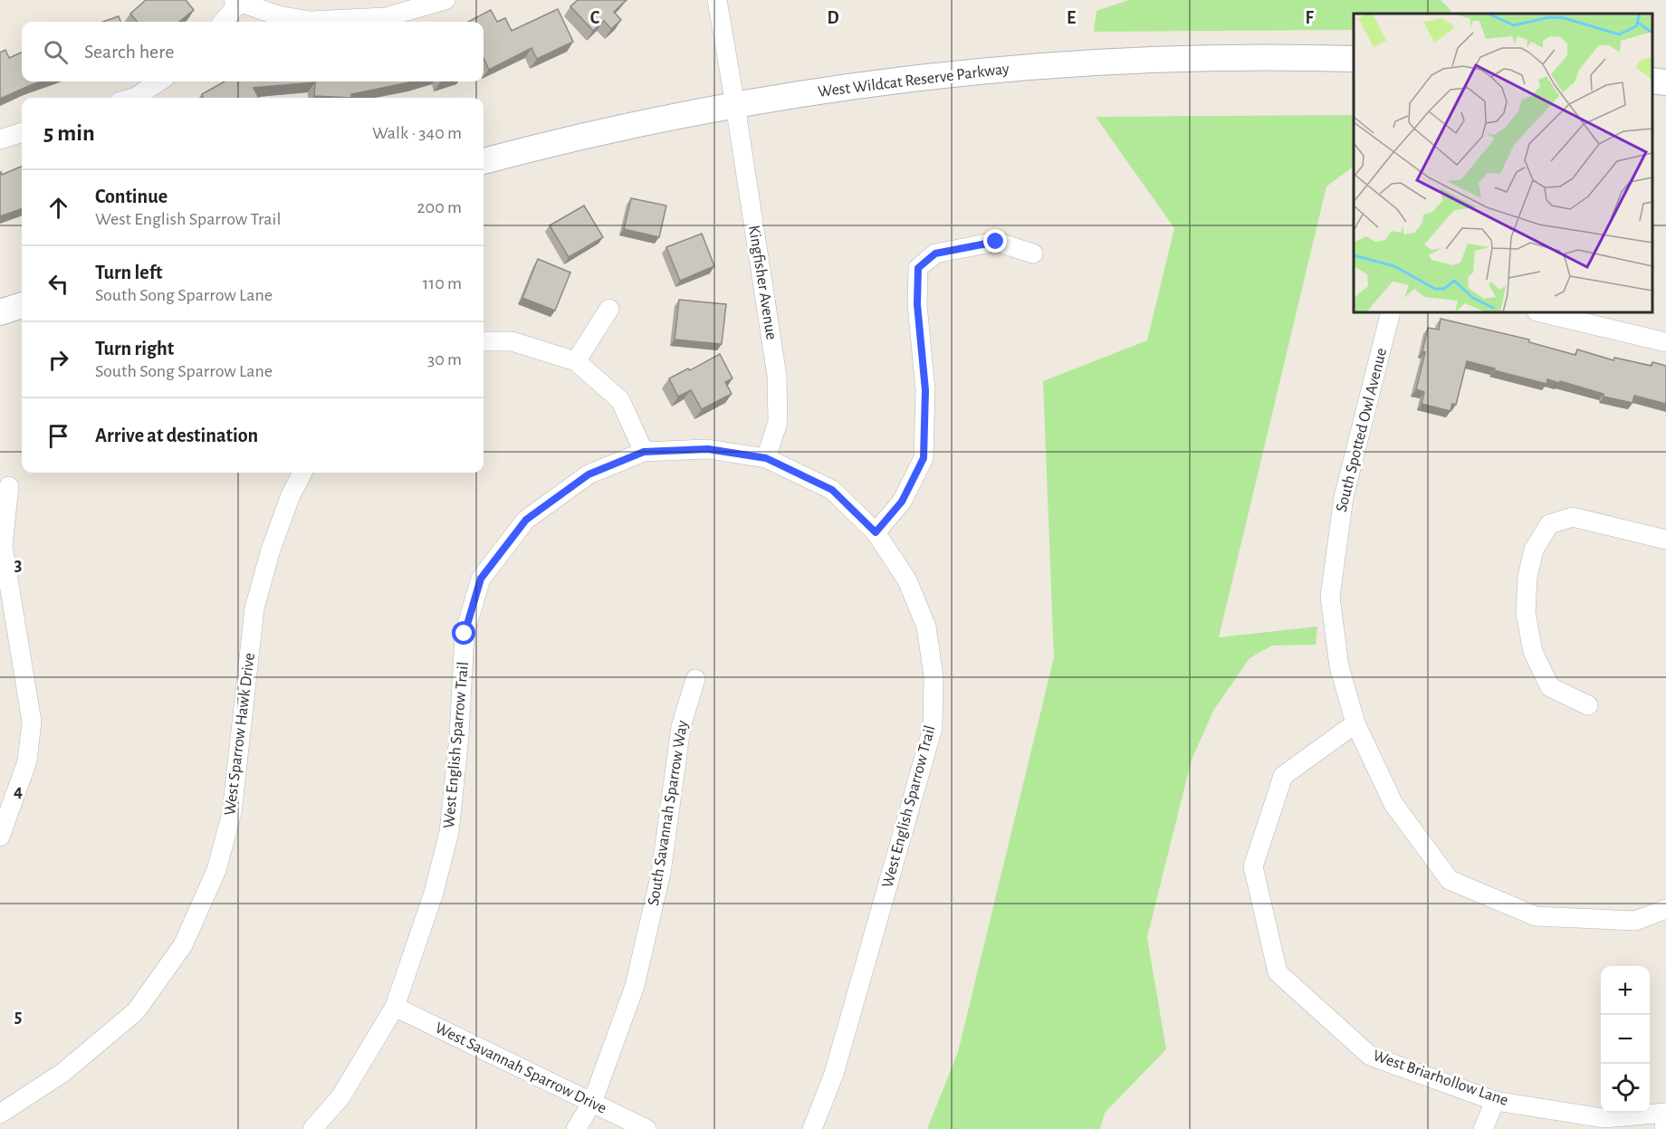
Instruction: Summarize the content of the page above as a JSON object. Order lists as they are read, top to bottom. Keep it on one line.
{"streets":{"main road":["West Wildcat Reserve Parkway"],"street":["Kingfisher Avenue","South Spotted Owl Avenue","West Sparrow Hawk Drive","West English Sparrow Trail","South Savannah Sparrow Way","West Savannah Sparrow Drive","West Briarhollow Lane"]},"crossings":[["West Wildcat Reserve Parkway","Kingfisher Avenue"],["Kingfisher Avenue","West English Sparrow Trail"],["South Spotted Owl Avenue","West Briarhollow Lane"],["West English Sparrow Trail","West Savannah Sparrow Drive"],["South Savannah Sparrow Way","West Savannah Sparrow Drive"]],"page":{"search":"Search here","heading":["5 min","Walk · 340 m"],"list":[["Continue","West English Sparrow Trail","200 m"],["Turn left","South Song Sparrow Lane","110 m"],["Turn right","South Song Sparrow Lane","30 m"],"Arrive at destination"],"map_buttons":["+","−"]},"grid":{"columns":["C","D","E","F"],"rows":["3","4","5"]}}
